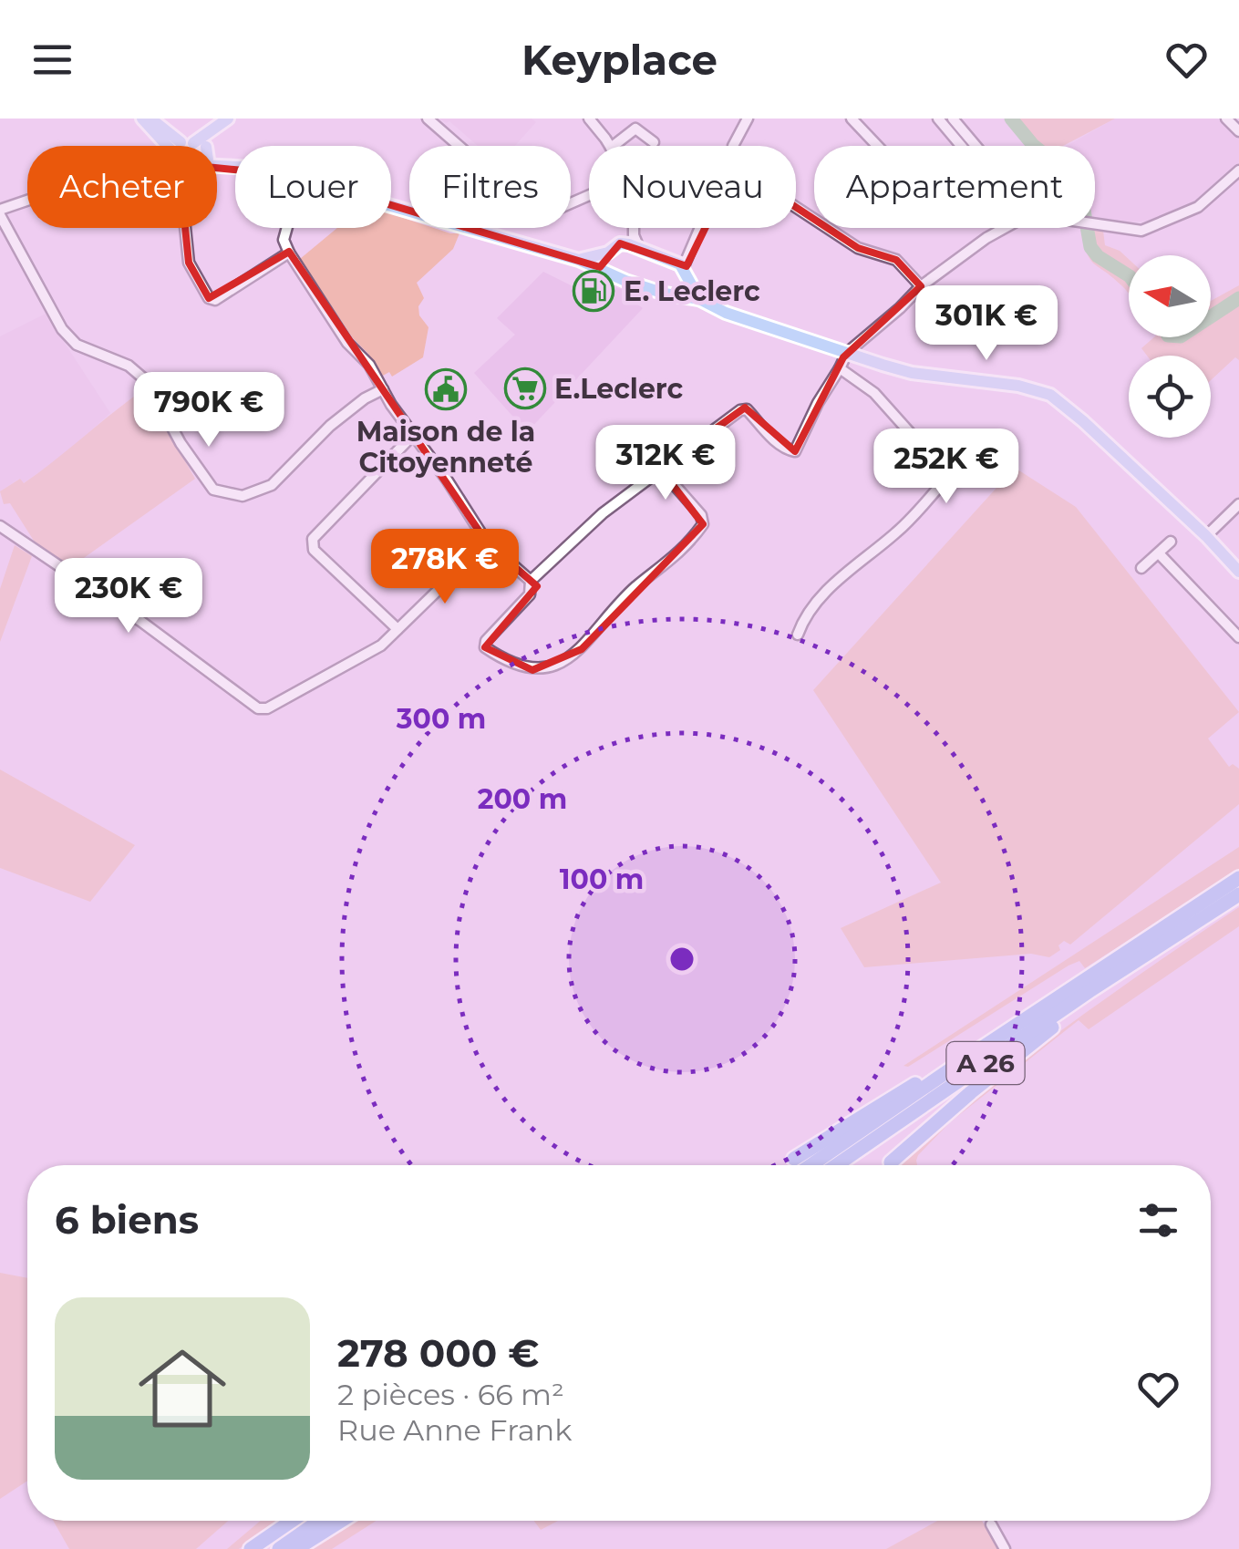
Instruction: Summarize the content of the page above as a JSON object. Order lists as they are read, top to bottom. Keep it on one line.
{"streets":{"highway":["A 26"]},"places":{"fuel station":["E. Leclerc"],"supermarket":["E.Leclerc"],"public building":["Maison de la Citoyenneté"]},"north":"left","page":{"header":"Keyplace","chip":["Acheter","Louer","Filtres","Nouveau","Appartement"],"price":["301K €","790K €","312K €","252K €","278K €","230K €"],"heading":"6 biens","list":[{"name":"278 000 €","note":"2 pièces · 66 m² · Rue Anne Frank"}]},"rings":["300 m","200 m","100 m"]}
